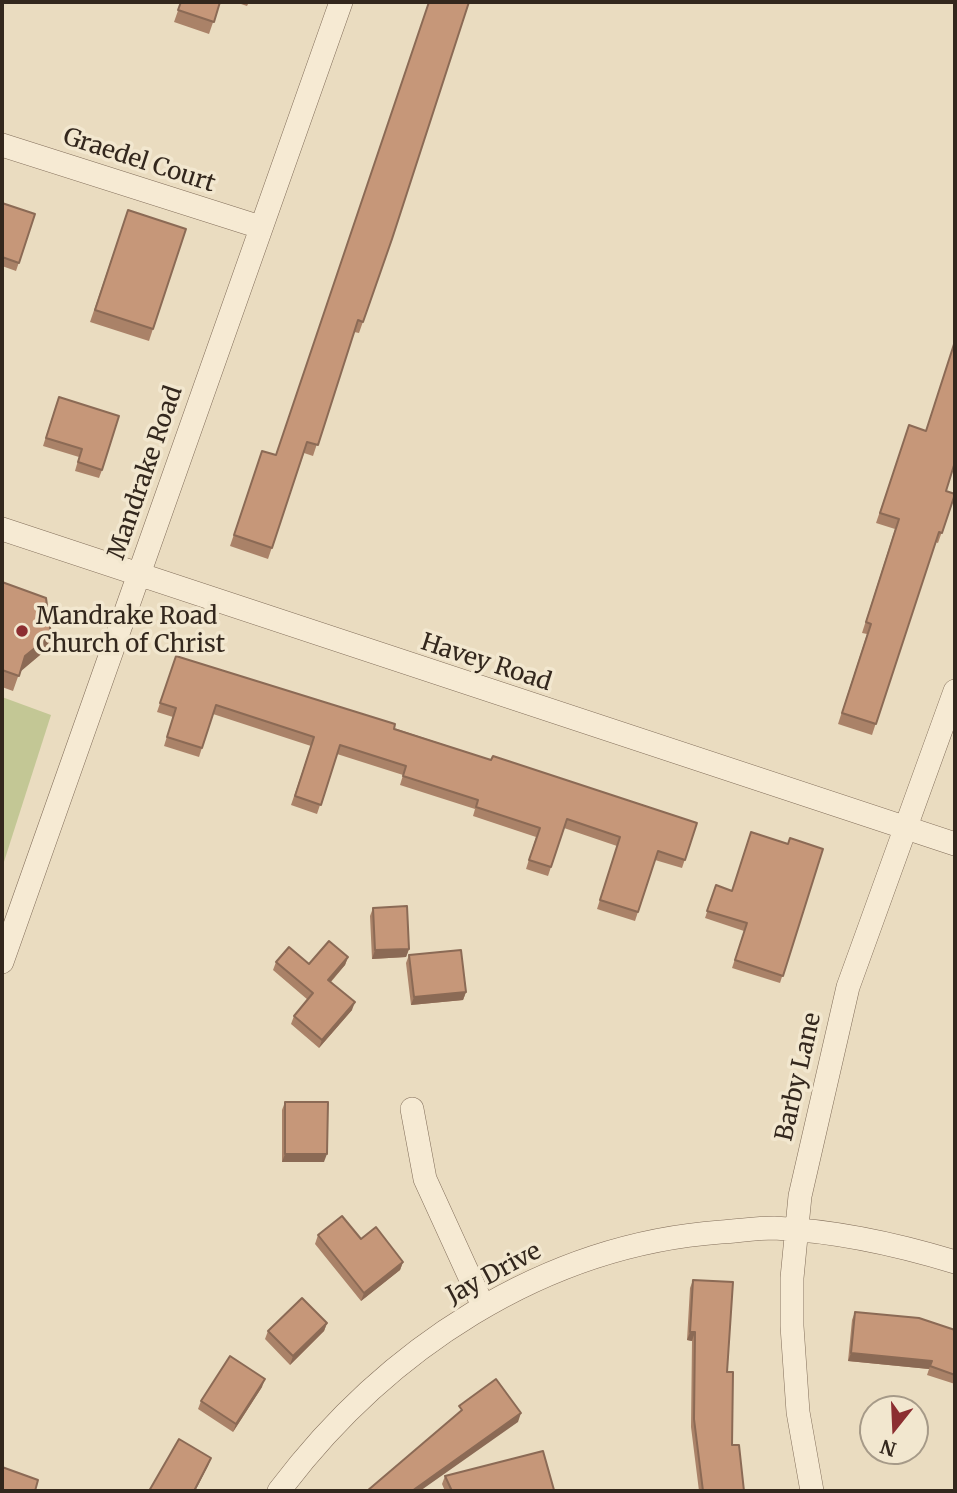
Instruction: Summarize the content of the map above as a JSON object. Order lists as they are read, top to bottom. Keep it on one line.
{"streets":{"street":["Graedel Court","Mandrake Road","Havey Road","Barby Lane","Jay Drive"]},"crossings":[["Graedel Court","Mandrake Road"],["Mandrake Road","Havey Road"],["Havey Road","Barby Lane"],["Barby Lane","Jay Drive"]],"places":["Mandrake Road Church of Christ"],"north":"bottom"}
